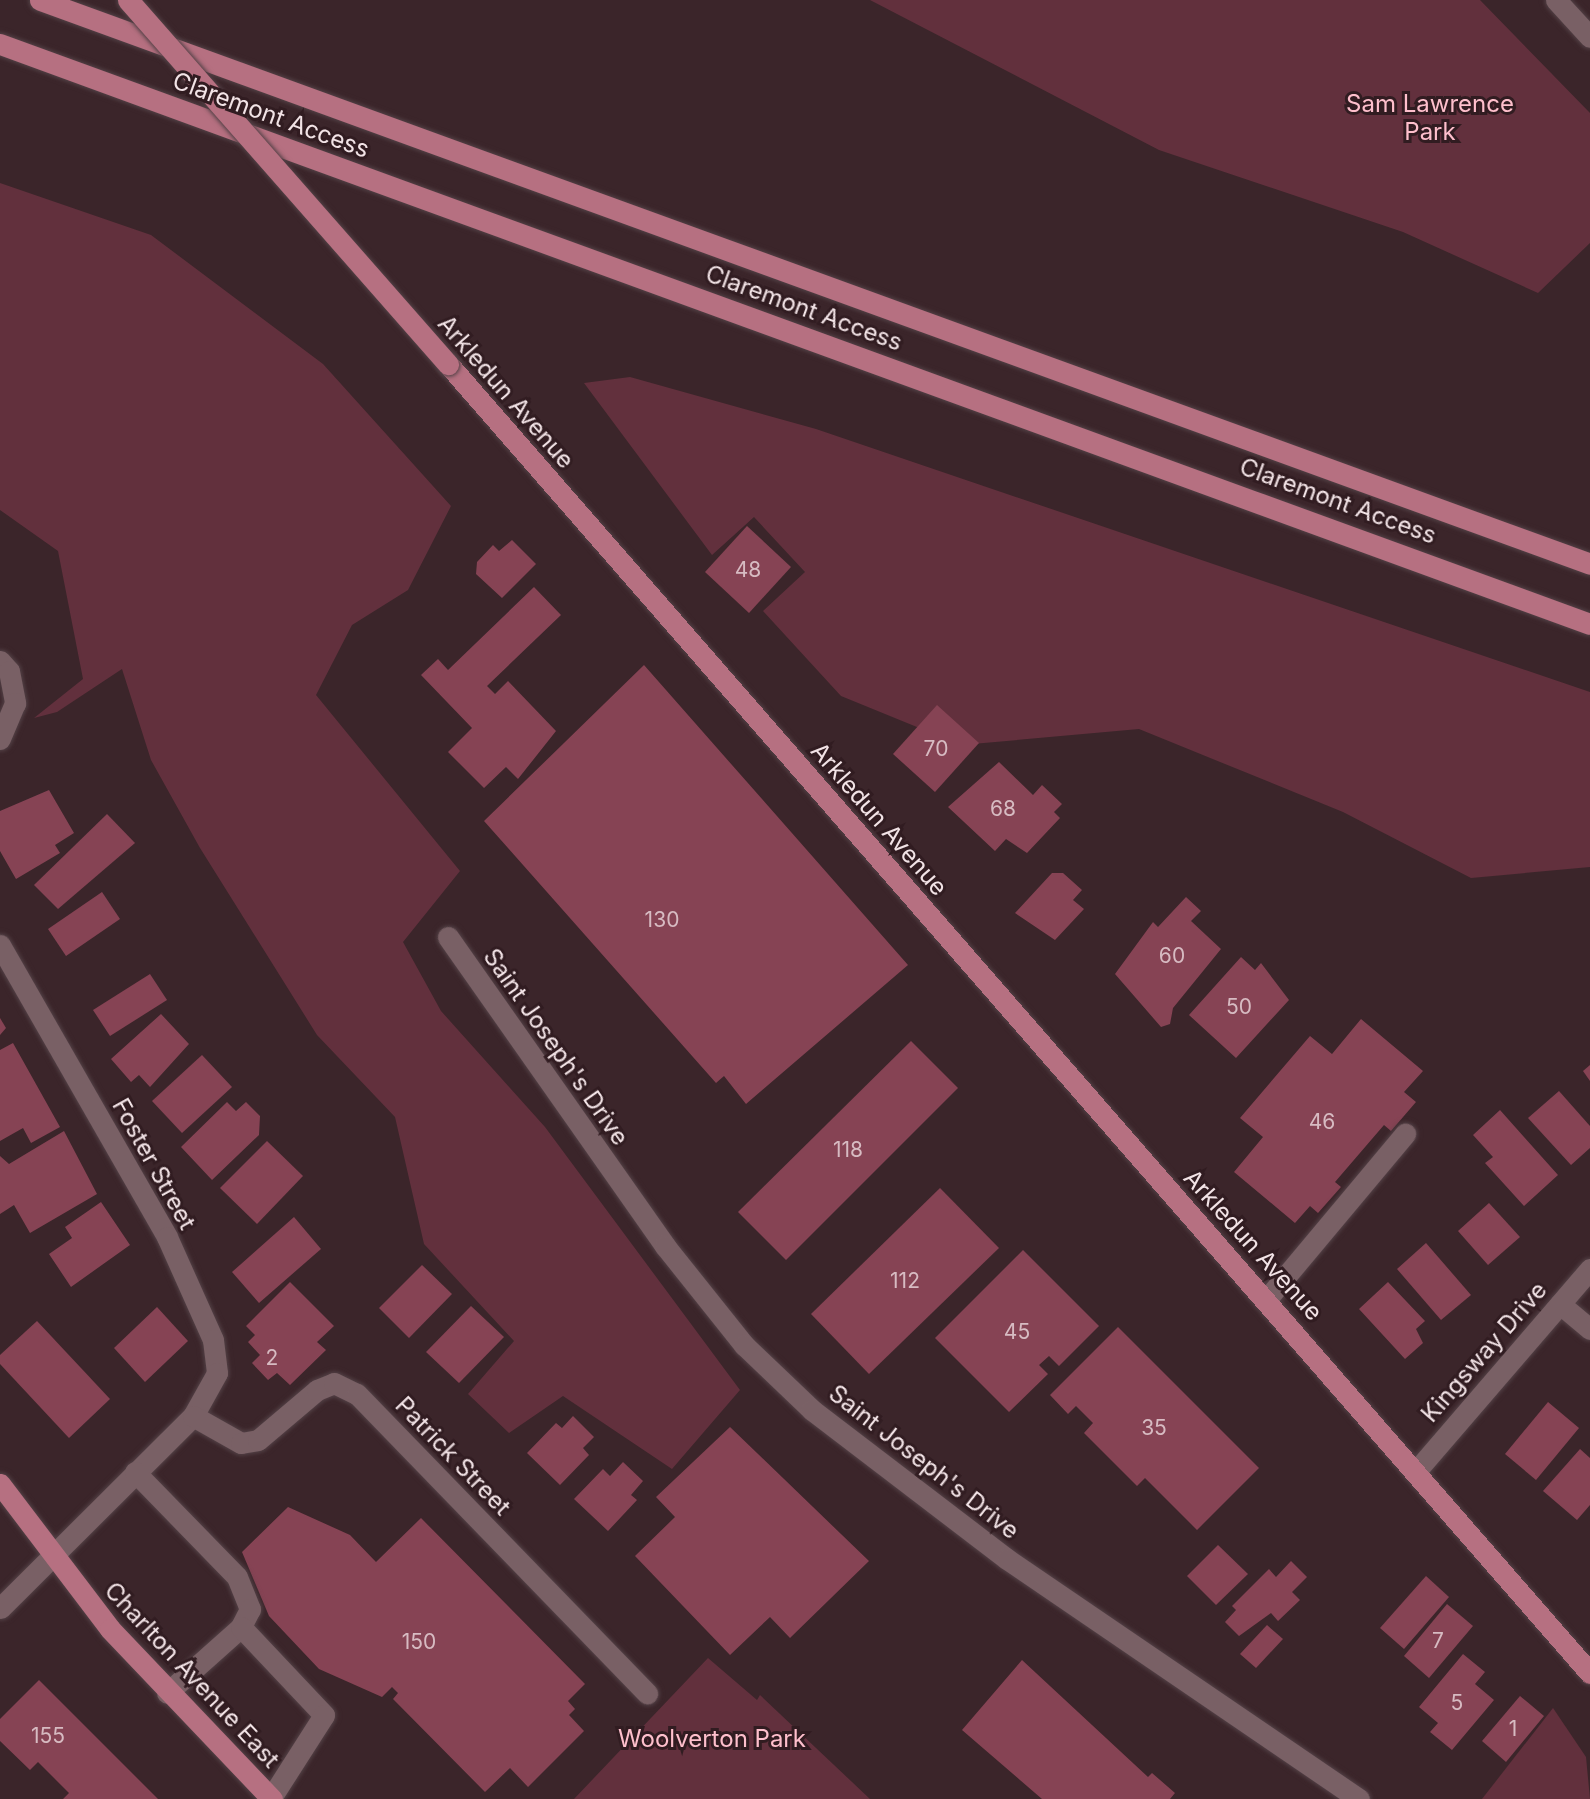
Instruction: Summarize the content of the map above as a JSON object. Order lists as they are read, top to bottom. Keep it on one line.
{"streets":{"main road":["Claremont Access","Arkledun Avenue","Charlton Avenue East"],"street":["Saint Joseph's Drive","Foster Street","Kingsway Drive","Patrick Street"]},"crossings":[["Arkledun Avenue","Kingsway Drive"],["Foster Street","Patrick Street"],["Foster Street","Charlton Avenue East"]],"parks":["Sam Lawrence Park","Woolverton Park"],"house_numbers":["48","70","68","130","60","50","46","118","112","45","2","35","7","150","5","1","155"]}
